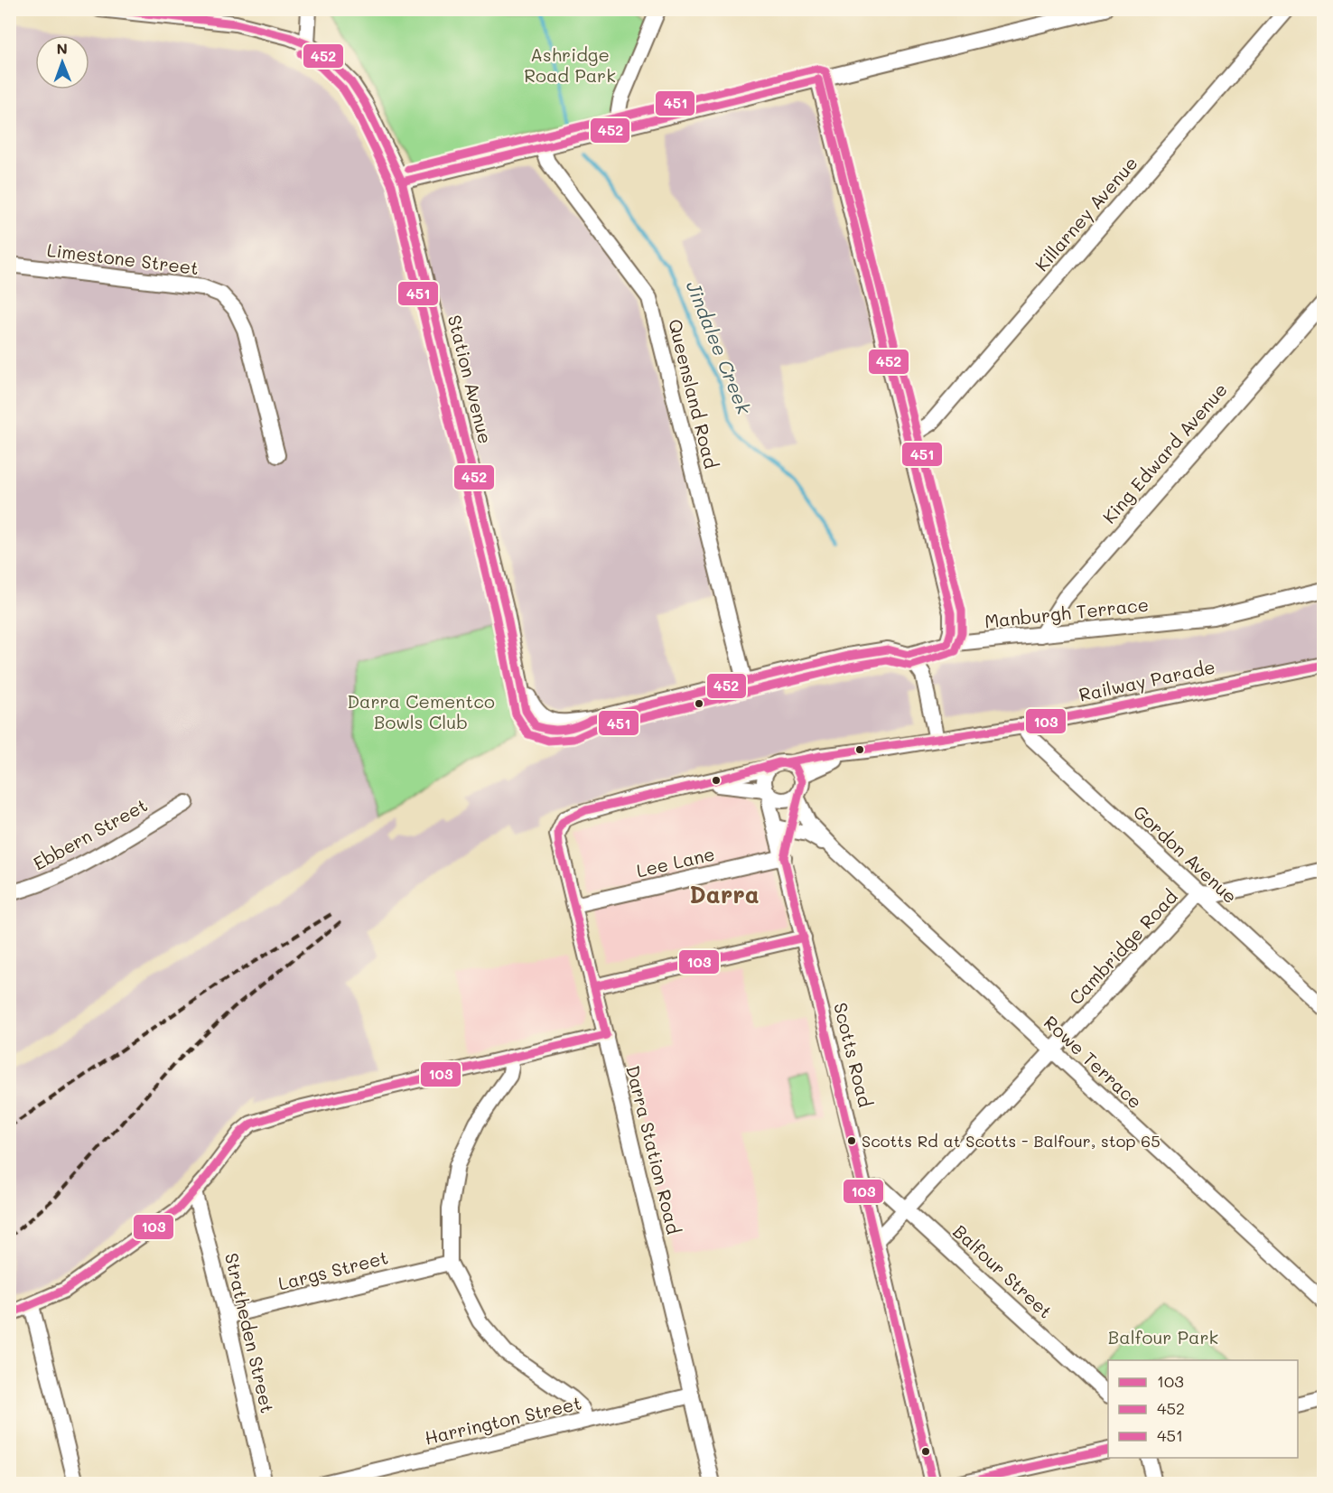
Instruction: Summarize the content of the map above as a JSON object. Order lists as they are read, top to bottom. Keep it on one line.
{"streets":{"street":["Killarney Avenue","Limestone Street","Station Avenue","Queensland Road","King Edward Avenue","Manburgh Terrace","Railway Parade","Ebbern Street","Gordon Avenue","Lee Lane","Cambridge Road","Scotts Road","Rowe Terrace","Darra Station Road","Largs Street","Balfour Street","Stratheden Street","Harrington Street"]},"crossings":[["Station Avenue","Manburgh Terrace"],["Queensland Road","Manburgh Terrace"],["King Edward Avenue","Manburgh Terrace"],["Railway Parade","Gordon Avenue"],["Railway Parade","Scotts Road"],["Railway Parade","Rowe Terrace"],["Gordon Avenue","Cambridge Road"],["Lee Lane","Scotts Road"],["Lee Lane","Darra Station Road"],["Cambridge Road","Scotts Road"],["Cambridge Road","Rowe Terrace"],["Cambridge Road","Balfour Street"],["Scotts Road","Rowe Terrace"],["Scotts Road","Balfour Street"],["Darra Station Road","Harrington Street"],["Largs Street","Stratheden Street"]],"districts":["Darra"],"water":["Jindalee Creek"],"parks":["Ashridge Road Park","Darra Cementco Bowls Club","Balfour Park"],"places":["Scotts Rd at Scotts - Balfour, stop 65"],"lines":["transit line 452","transit line 451","transit line 103"],"legend":["103","452","451"],"north":"top"}
